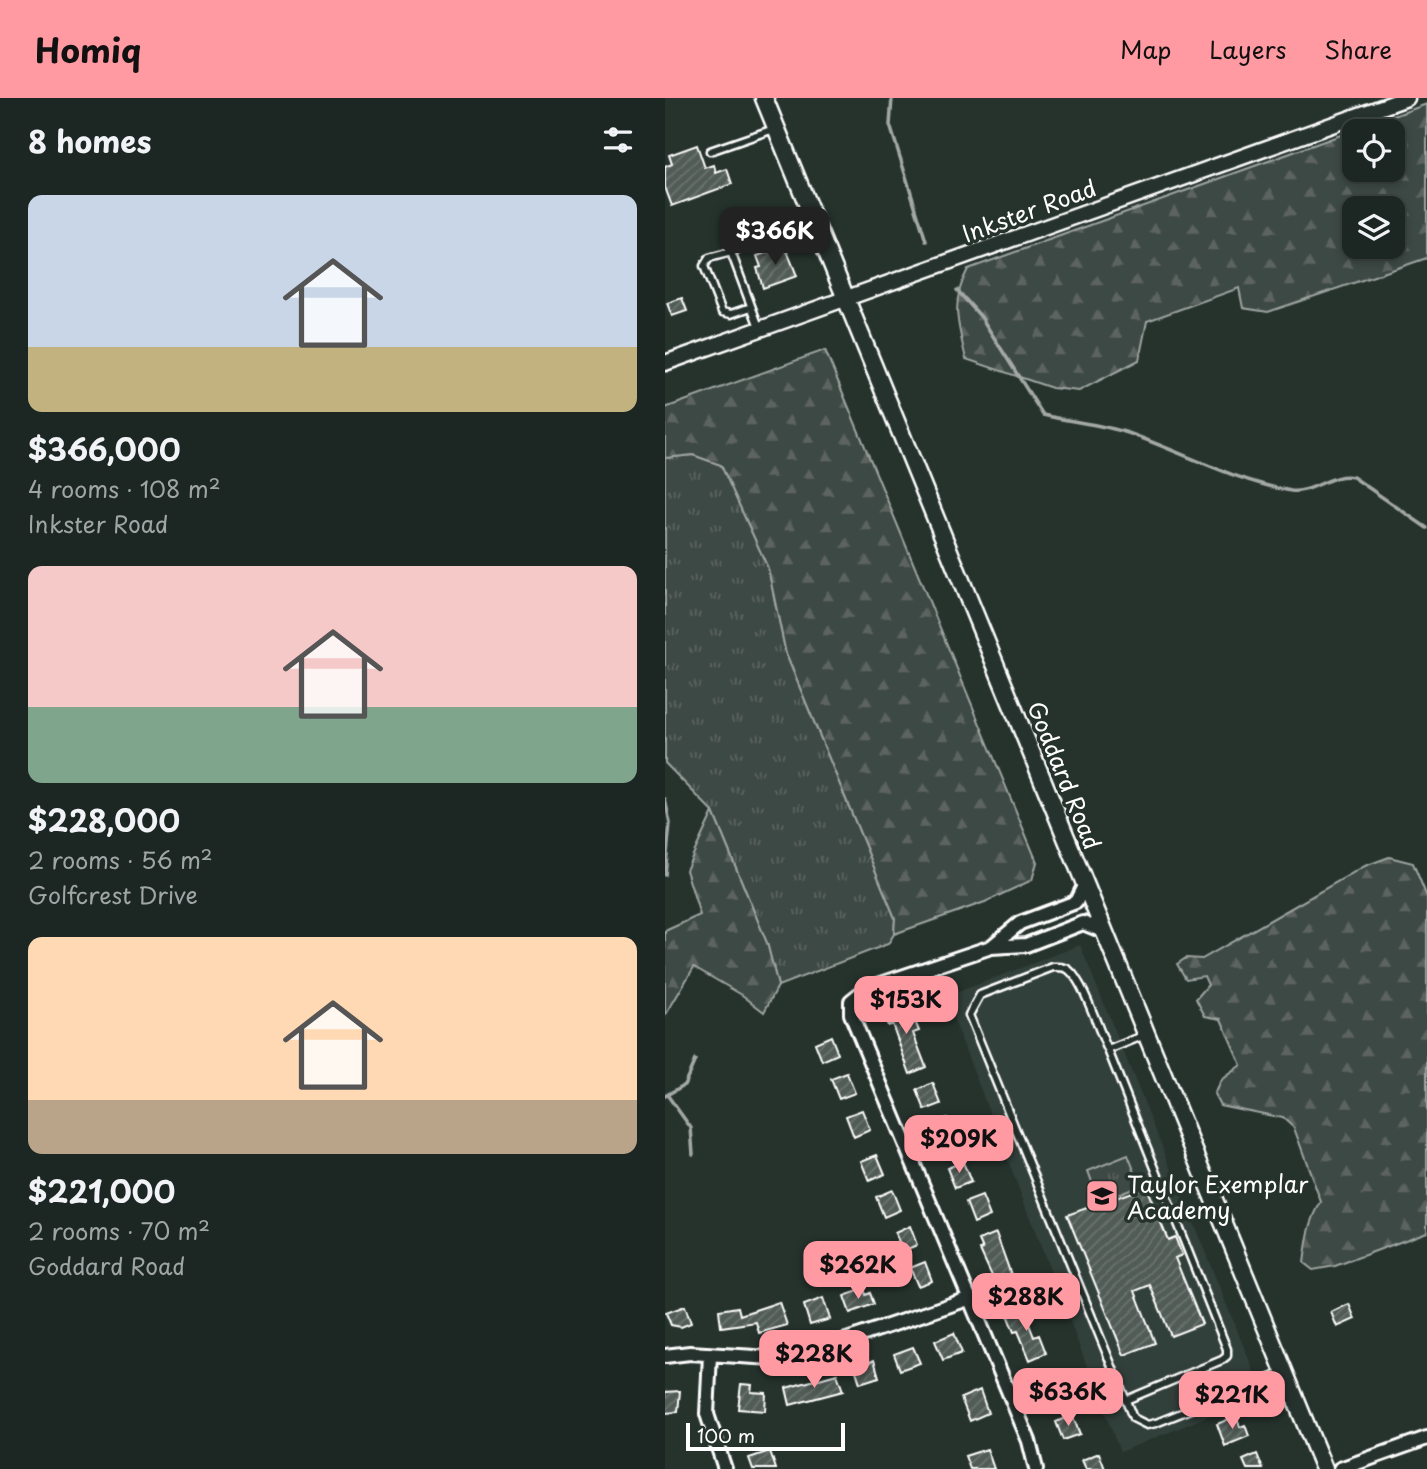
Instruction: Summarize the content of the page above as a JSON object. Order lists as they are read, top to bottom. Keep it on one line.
{"streets":{"main road":["Goddard Road"],"street":["Inkster Road"]},"crossings":[["Inkster Road","Goddard Road"]],"places":{"school or university":["Taylor Exemplar Academy"]},"scale_bar":"100 m","page":{"header":"Homiq","nav":["Map","Layers","Share"],"heading":"8 homes","list":[{"name":"$366,000","note":"4 rooms · 108 m² · Inkster Road"},{"name":"$228,000","note":"2 rooms · 56 m² · Golfcrest Drive"},{"name":"$221,000","note":"2 rooms · 70 m² · Goddard Road"}],"price":["$366K","$153K","$209K","$262K","$288K","$228K","$636K","$221K"],"scale":"100 m"}}
